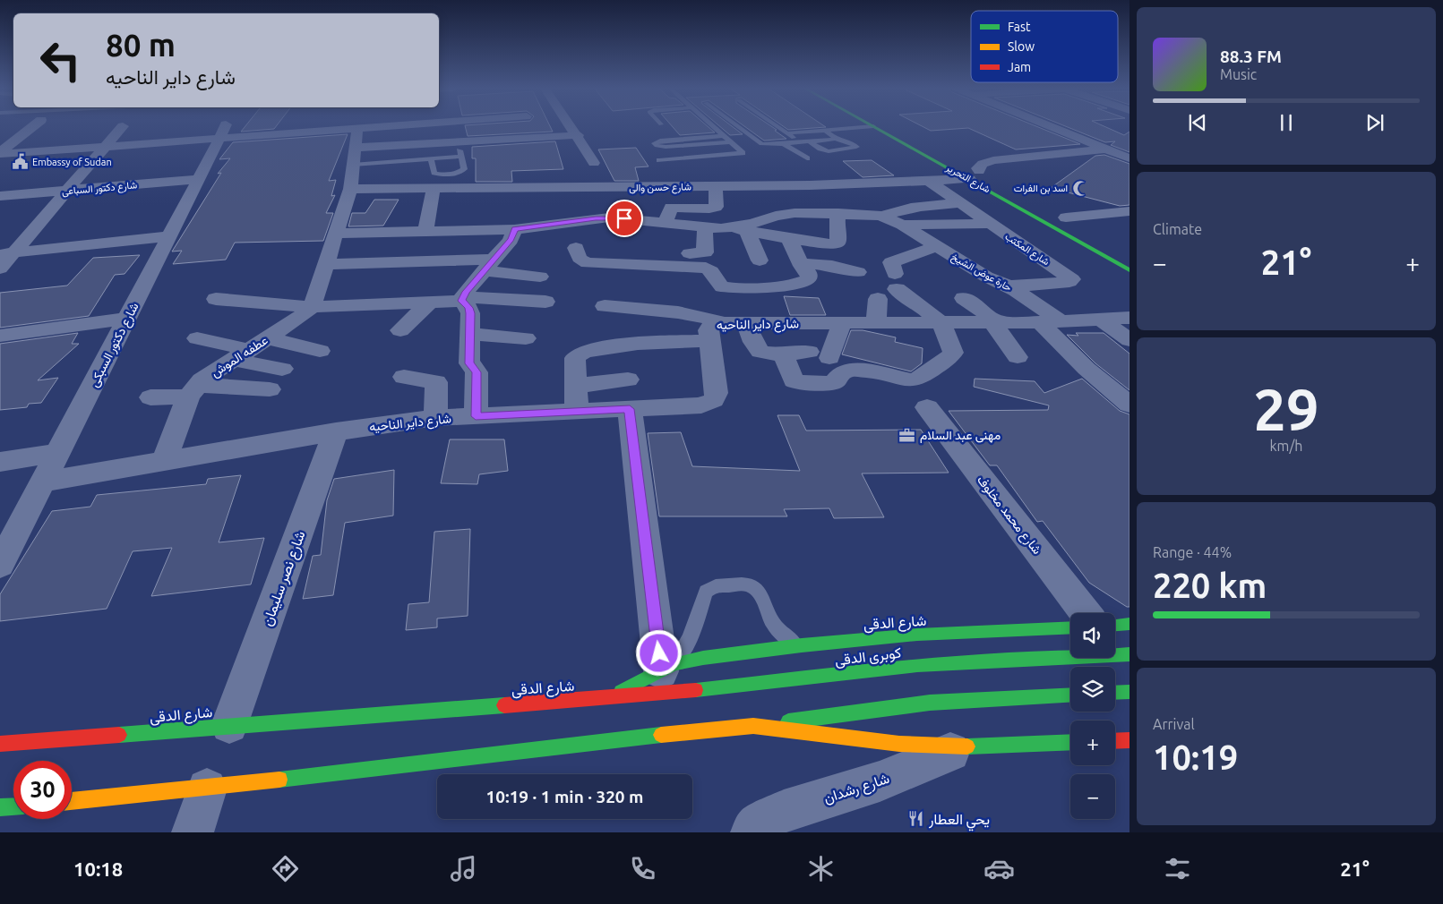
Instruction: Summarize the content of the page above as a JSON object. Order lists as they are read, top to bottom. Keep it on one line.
{"streets":{"main road":["شارع التحرير","شارع الدقى","كوبرى الدقى"],"street":["شارع حسن والى","شارع دكتور السباعى","شارع المكتب","حارة عوض الشيخ","شارع داير الناحيه","شارع دكتور السبكى","عطفه الموش","شارع محمد مخلوف","شارع نصر سليمان","شارع رشدان"]},"crossings":[["شارع التحرير","شارع حسن والى"],["شارع حسن والى","شارع المكتب"],["شارع دكتور السباعى","شارع دكتور السبكى"],["شارع المكتب","حارة عوض الشيخ"],["حارة عوض الشيخ","شارع داير الناحيه"],["شارع داير الناحيه","شارع دكتور السبكى"],["شارع داير الناحيه","شارع نصر سليمان"],["شارع نصر سليمان","شارع الدقى"],["شارع الدقى","كوبرى الدقى"]],"places":{"public building":["Embassy of Sudan"],"mosque":["اسد بن الفرات"],"office":["مهنى عبد السلام"],"restaurant":["يحي العطار"]},"legend":["Fast","Slow","Jam"],"page":{"turn":["80 m","شارع داير الناحيه"],"song":["88.3 FM","Music"],"tile":["Climate",["29","km/h"],["Range · 44%","220 km"],["Arrival","10:19"]],"heat":["−","21°","+"],"map_buttons":["+","−"],"limit":"30","trip":"10:19 · 1 min · 320 m","tabs":["10:18","21°"]}}
